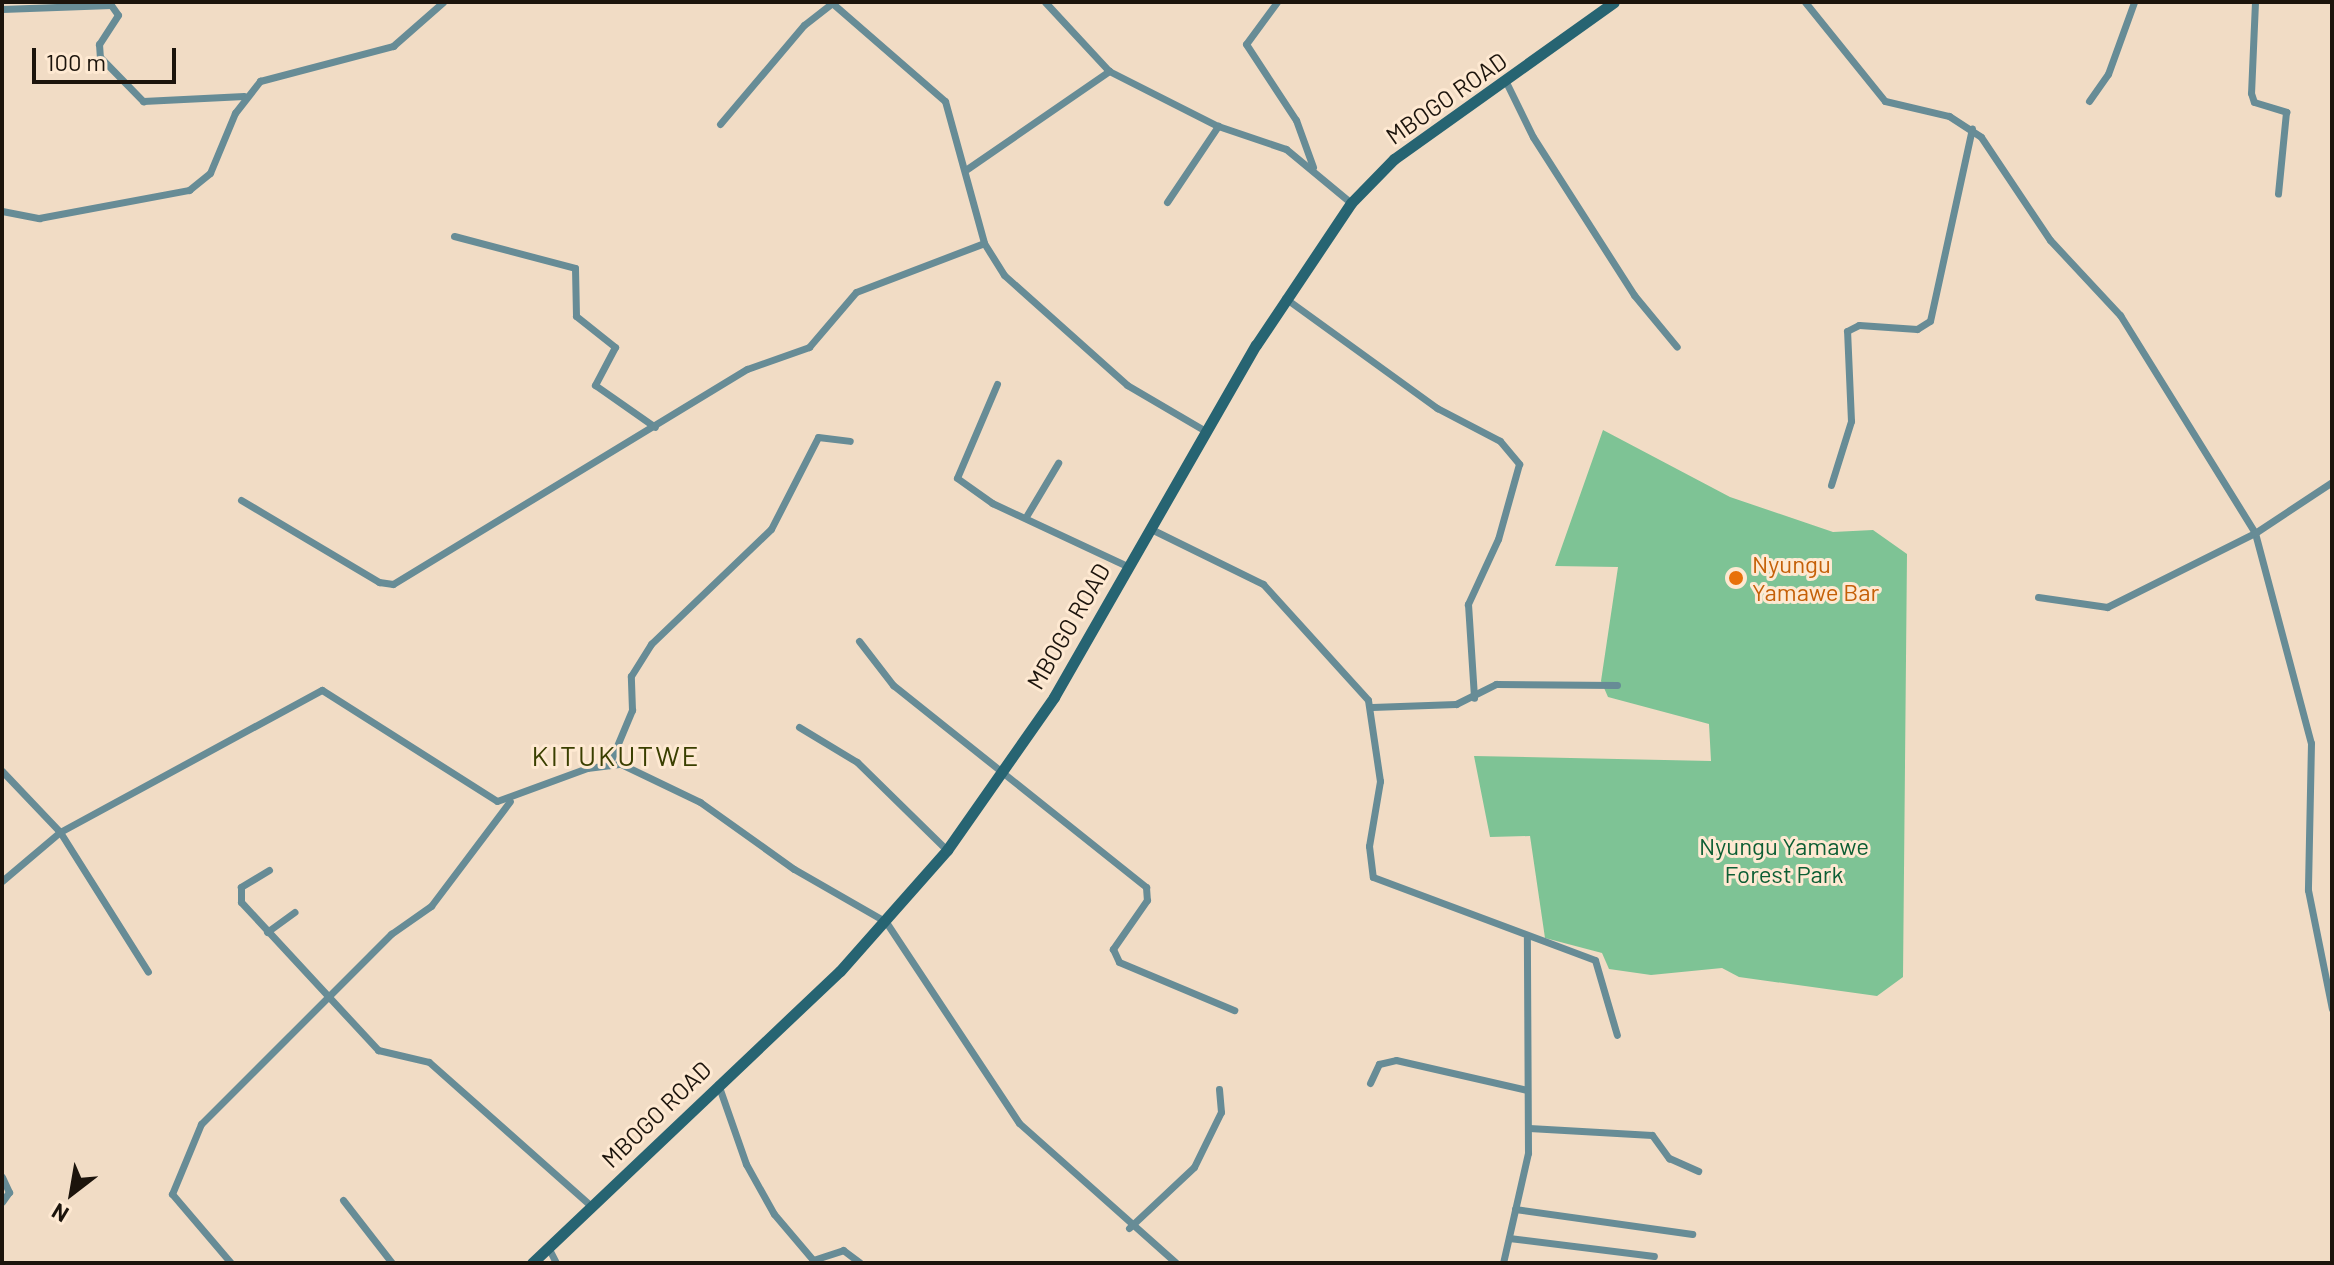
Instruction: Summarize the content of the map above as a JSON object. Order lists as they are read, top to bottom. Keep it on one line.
{"streets":{"main road":["MBOGO ROAD"]},"districts":["KITUKUTWE"],"parks":["Nyungu Yamawe Forest Park"],"places":["Nyungu Yamawe Bar"],"scale_bar":"100 m","north":"bottom left"}
